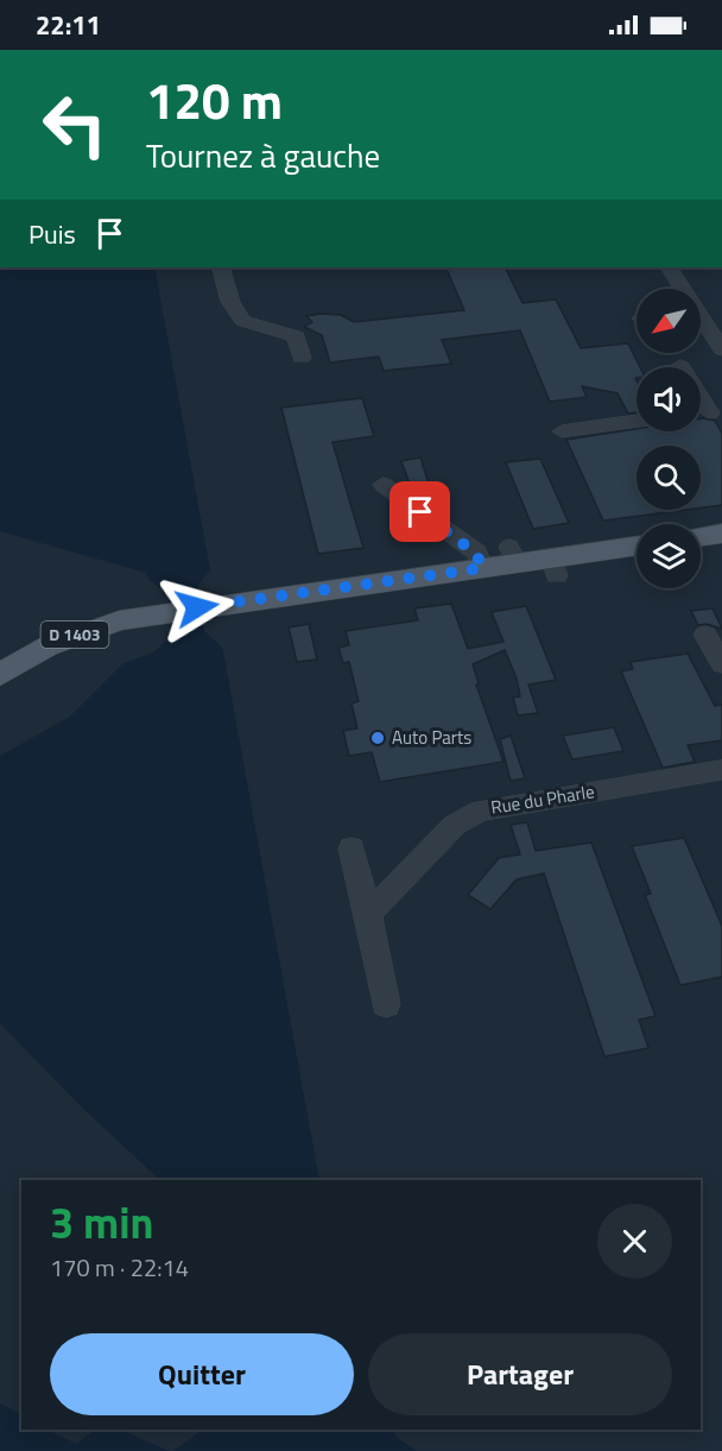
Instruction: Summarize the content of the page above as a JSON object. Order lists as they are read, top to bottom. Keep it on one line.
{"streets":{"main road":["D 1403"],"street":["Rue du Pharle"]},"places":["Auto Parts"],"north":"bottom left","page":{"status":"22:11","turn":["120 m","Tournez à gauche"],"then":"Puis","heading":["3 min","170 m · 22:14"],"buttons":["Quitter","Partager"]}}
